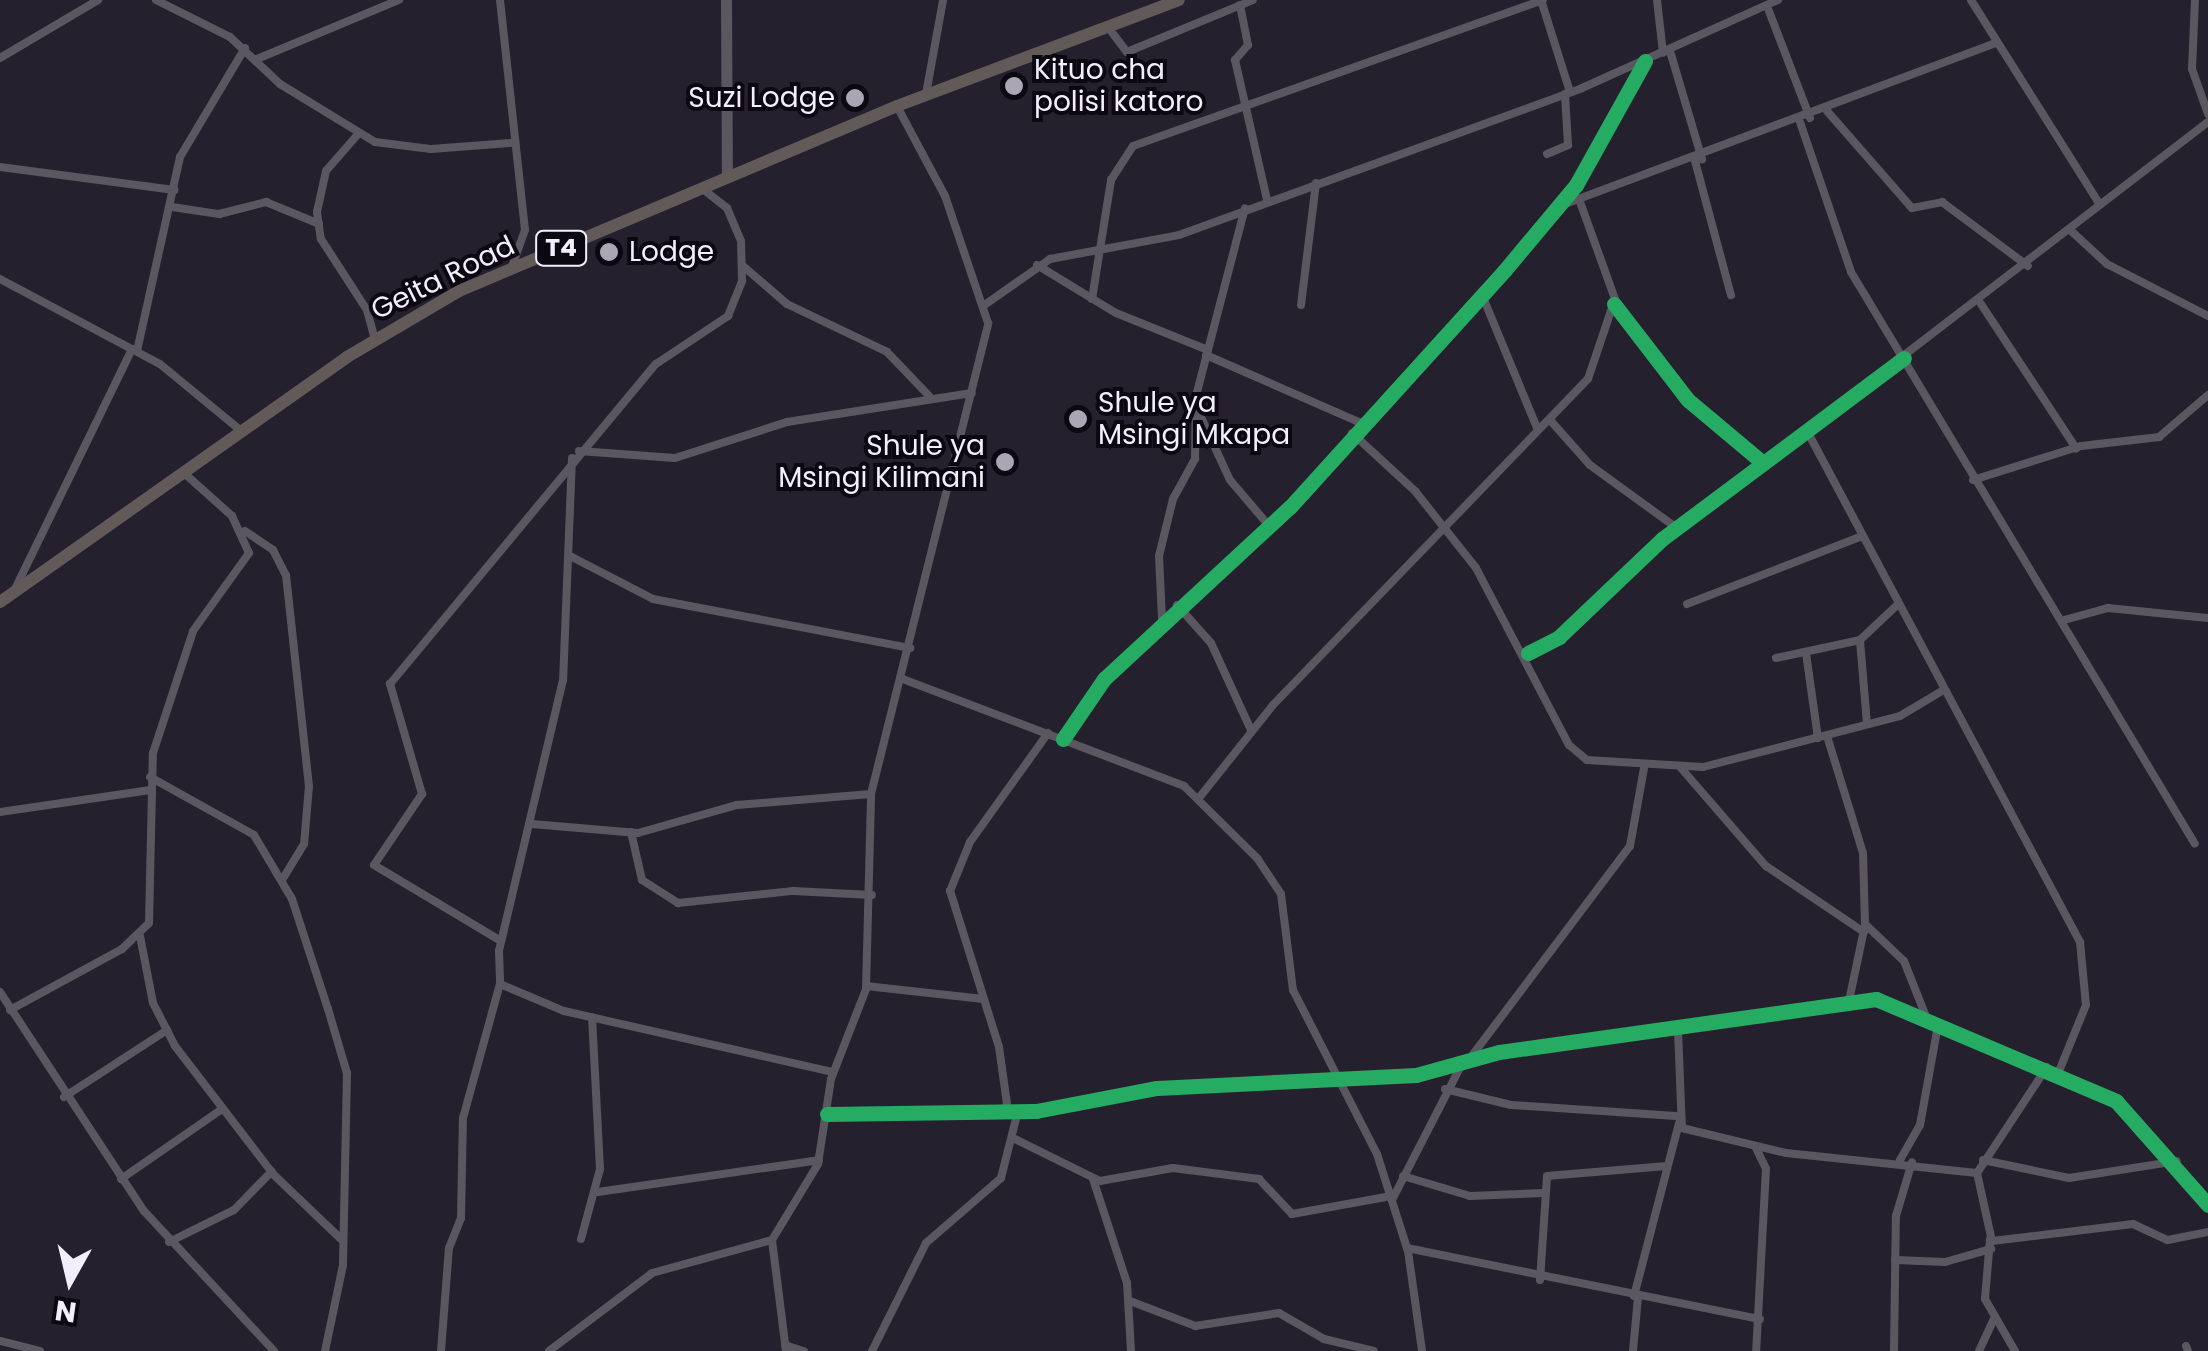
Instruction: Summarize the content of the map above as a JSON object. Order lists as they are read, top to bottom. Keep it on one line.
{"streets":{"highway":["T4","Geita Road"]},"places":["Kituo cha polisi katoro","Suzi Lodge","Lodge","Shule ya Msingi Mkapa","Shule ya Msingi Kilimani"],"north":"bottom"}
